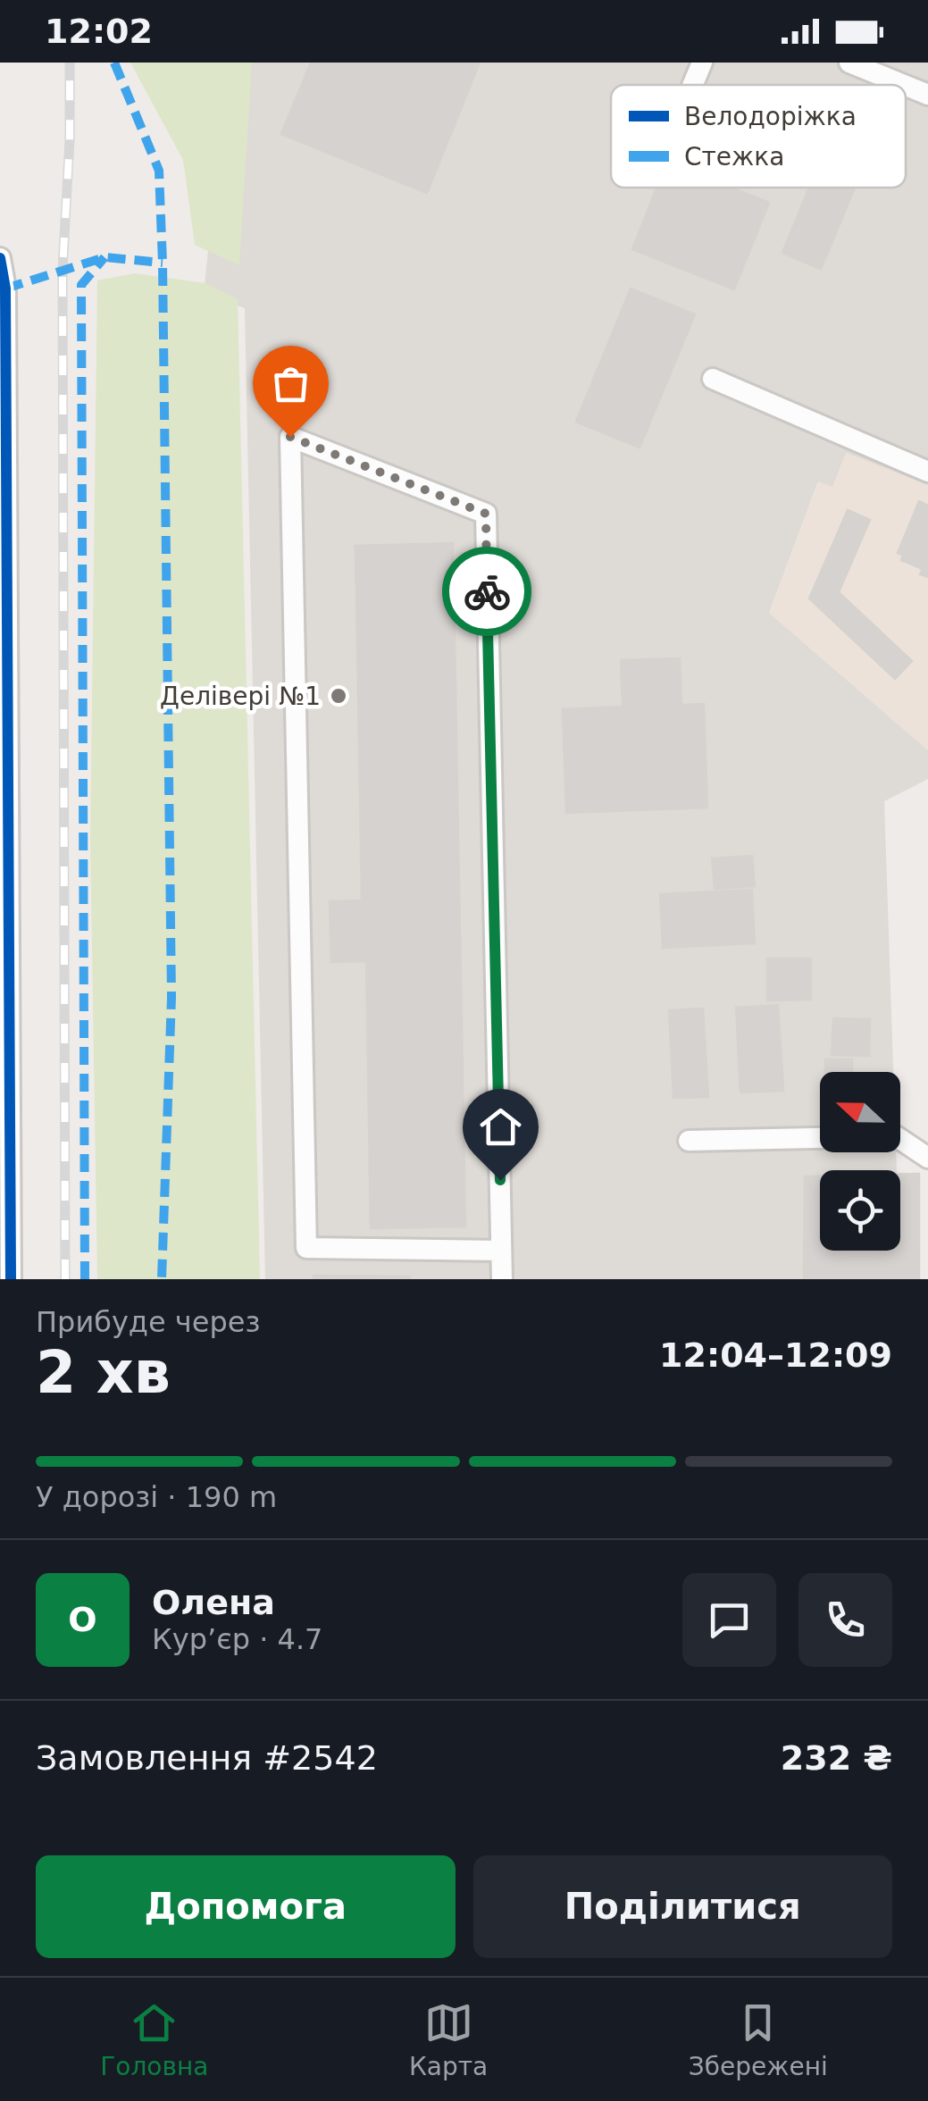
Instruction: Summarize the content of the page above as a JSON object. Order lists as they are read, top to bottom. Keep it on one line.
{"places":["Делівері №1"],"legend":["Велодоріжка","Стежка"],"north":"left","page":{"status":"12:02","heading":["2 хв","Прибуде через","12:04–12:09"],"panel":["Олена","Кур’єр · 4.7","Замовлення #2542","232 ₴"],"bar":"У дорозі · 190 m","round":"О","buttons":["Допомога","Поділитися"],"tabs":["Головна","Карта","Збережені"]}}
